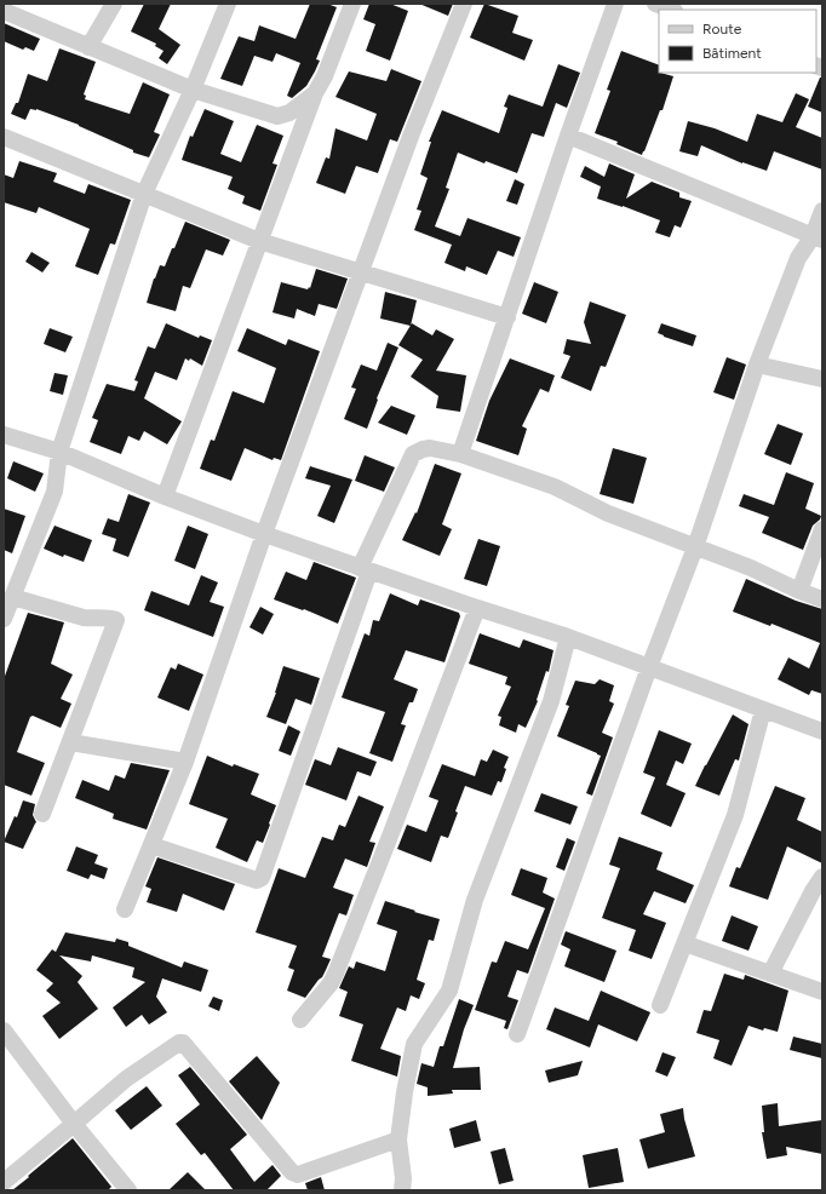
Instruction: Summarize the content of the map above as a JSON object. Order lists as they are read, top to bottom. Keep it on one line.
{"legend":["Route","Bâtiment"]}
